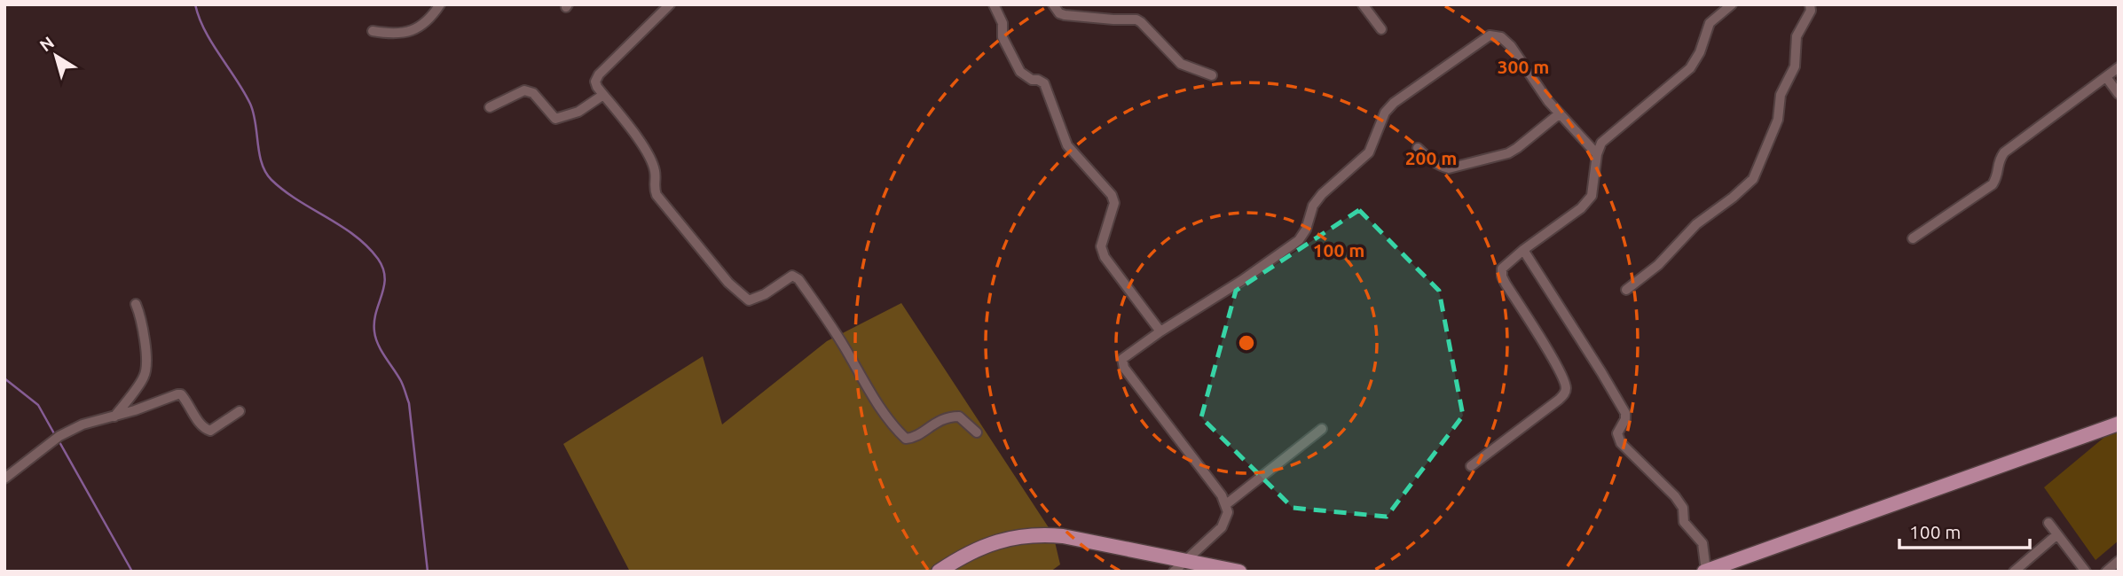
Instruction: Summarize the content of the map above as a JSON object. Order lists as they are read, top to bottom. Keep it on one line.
{"scale_bar":"100 m","north":"top left","rings":["300 m","200 m","100 m"]}
